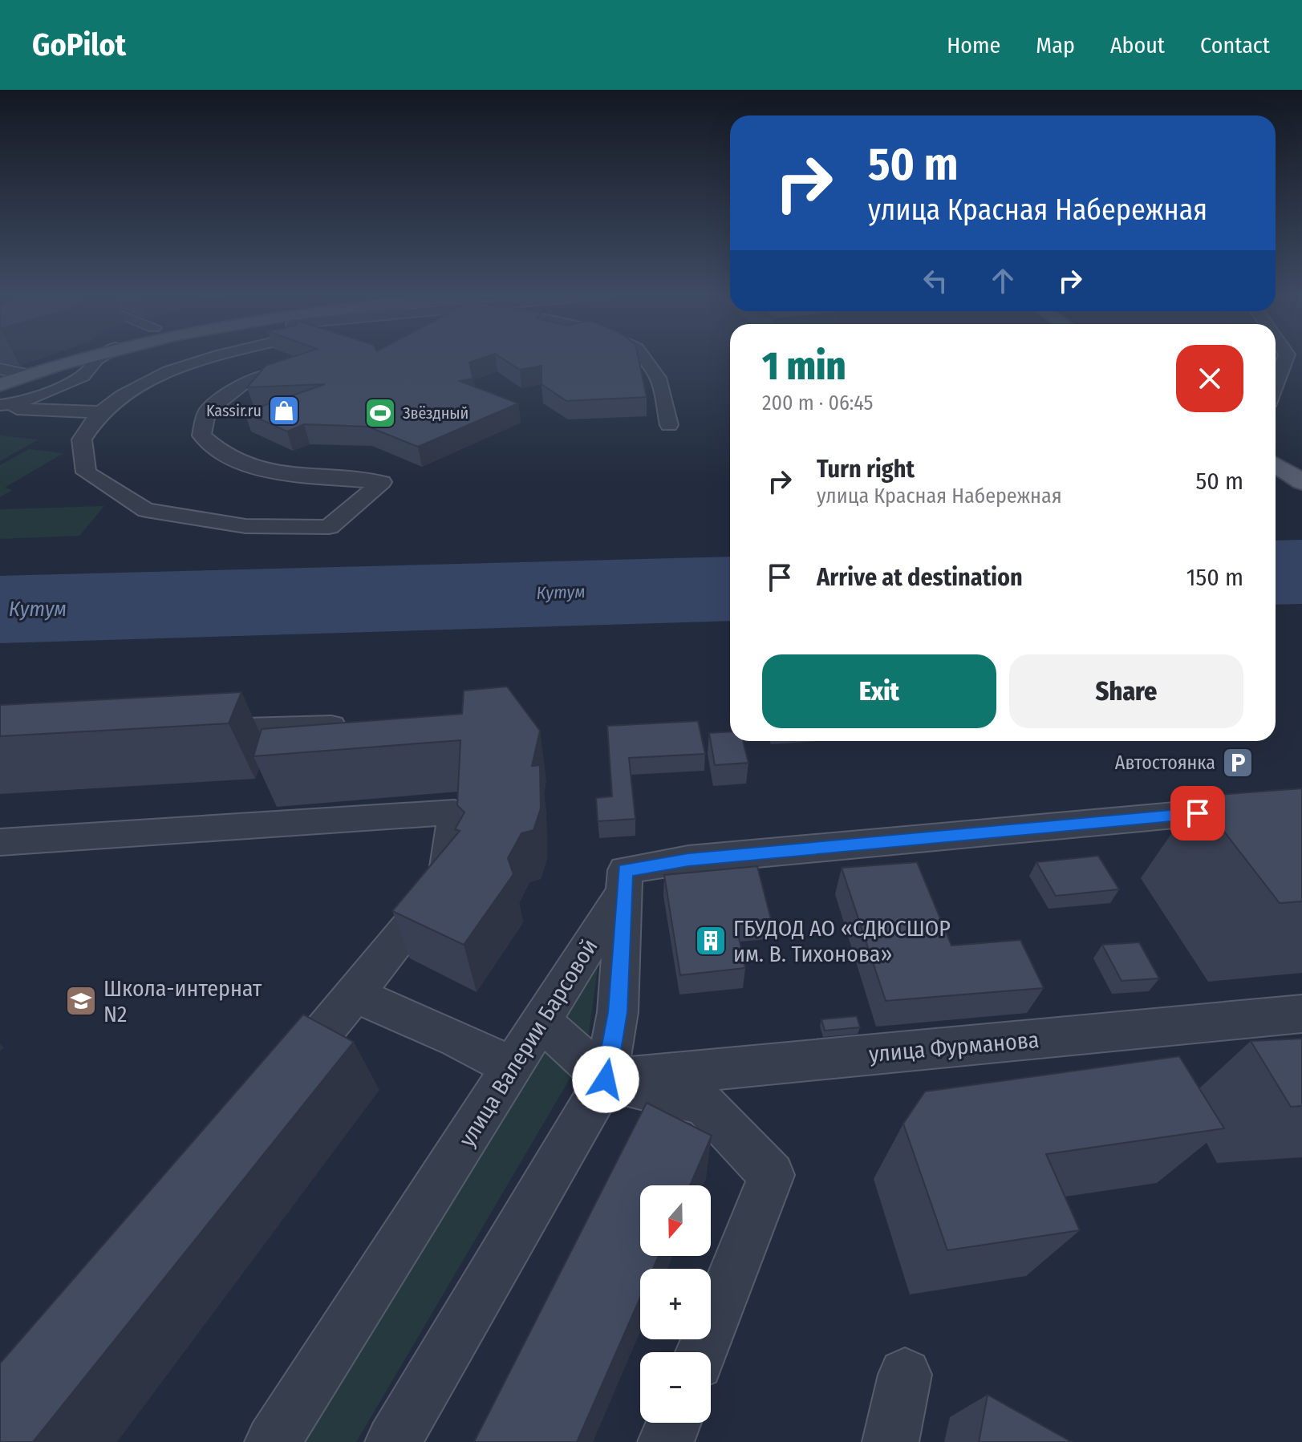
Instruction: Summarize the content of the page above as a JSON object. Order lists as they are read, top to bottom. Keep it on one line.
{"streets":{"street":["улица Валерии Барсовой","улица Фурманова"]},"crossings":[["улица Валерии Барсовой","улица Фурманова"]],"water":["Кутум"],"places":{"shop":["Kassir.ru"],"sports":["Звёздный"],"parking":["Автостоянка"],"building":["ГБУДОД АО «СДЮСШОР им. В. Тихонова»"],"school or university":["Школа-интернат N2"]},"north":"bottom","page":{"header":"GoPilot","nav":["Home","Map","About","Contact"],"turn":["50 m","улица Красная Набережная"],"heading":["1 min","200 m · 06:45"],"list":[{"name":"Turn right","note":"улица Красная Набережная","value":"50 m"},{"name":"Arrive at destination","value":"150 m"}],"buttons":["Exit","Share"],"map_buttons":["+","−"]}}
